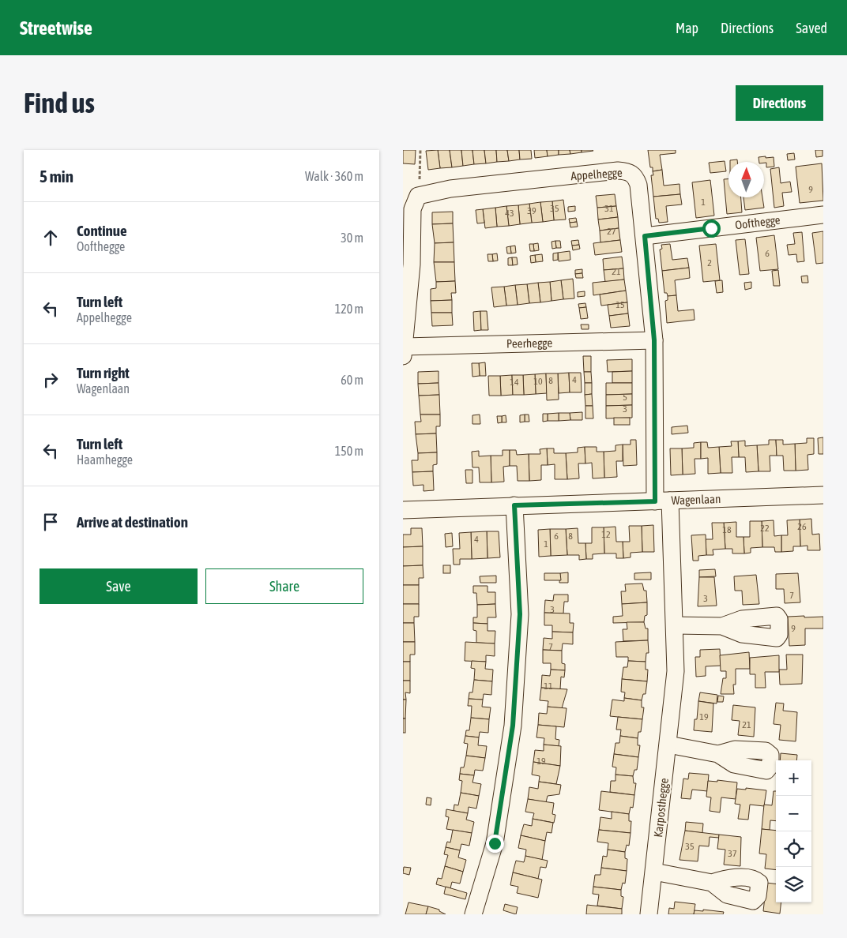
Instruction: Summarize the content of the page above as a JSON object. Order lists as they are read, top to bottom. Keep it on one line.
{"streets":{"street":["Appelhegge","Oofthegge","Peerhegge","Wagenlaan","Karposthegge"]},"crossings":[["Appelhegge","Oofthegge"],["Appelhegge","Peerhegge"],["Appelhegge","Wagenlaan"],["Appelhegge","Karposthegge"],["Wagenlaan","Karposthegge"]],"house_numbers":["9","1","35","31","39","43","27","6","2","21","15","4","8","10","14","5","3","26","22","18","12","6","8","4","1","7","3","3","9","7","11","19","21","19","35","37"],"north":"top","page":{"header":"Streetwise","nav":["Map","Directions","Saved"],"buttons":["Directions",["Save","Share"]],"title":"Find us","heading":["5 min","Walk · 360 m"],"list":[["Continue","Oofthegge","30 m"],["Turn left","Appelhegge","120 m"],["Turn right","Wagenlaan","60 m"],["Turn left","Haamhegge","150 m"],"Arrive at destination"],"map_buttons":["+","−"]}}
